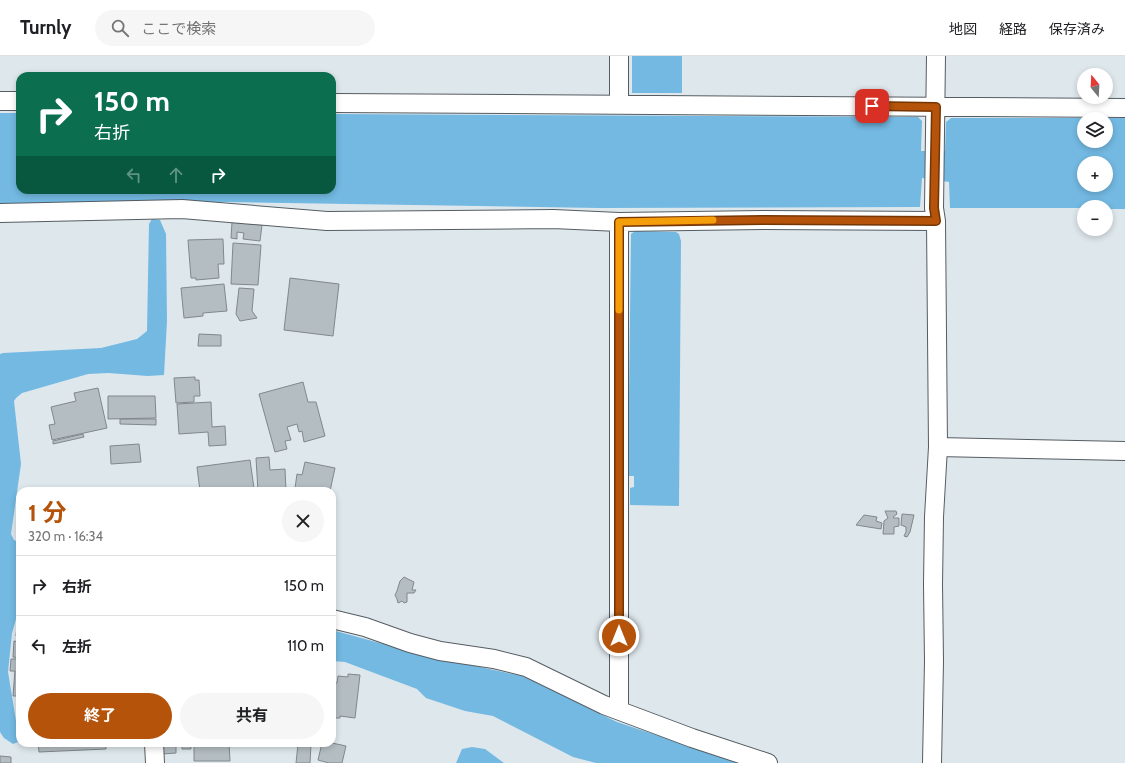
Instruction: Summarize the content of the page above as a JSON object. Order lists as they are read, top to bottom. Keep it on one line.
{"north":"top","page":{"header":"Turnly","search":"ここで検索","nav":["地図","経路","保存済み"],"map_buttons":["+","−"],"turn":["150 m","右折"],"heading":["1 分","320 m · 16:34"],"list":[{"name":"右折","value":"150 m"},{"name":"左折","value":"110 m"}],"buttons":["終了","共有"]}}
